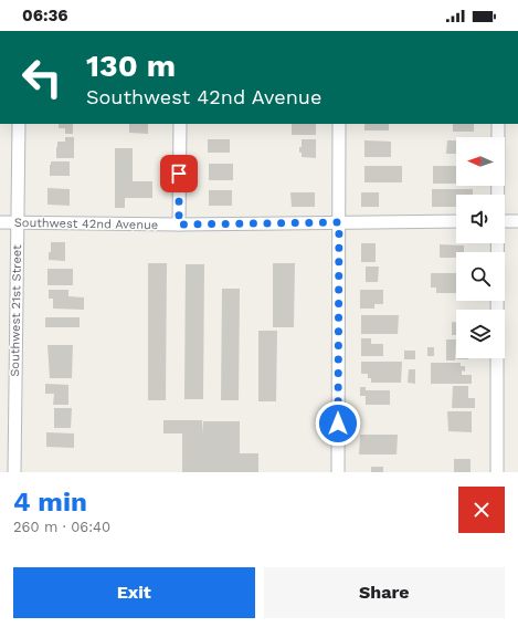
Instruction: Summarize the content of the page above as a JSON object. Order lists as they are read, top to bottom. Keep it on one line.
{"streets":{"street":["Southwest 42nd Avenue","Southwest 21st Street"]},"crossings":[["Southwest 42nd Avenue","Southwest 21st Street"]],"north":"left","page":{"status":"06:36","turn":["130 m","Southwest 42nd Avenue"],"heading":["4 min","260 m · 06:40"],"buttons":["Exit","Share"]}}
